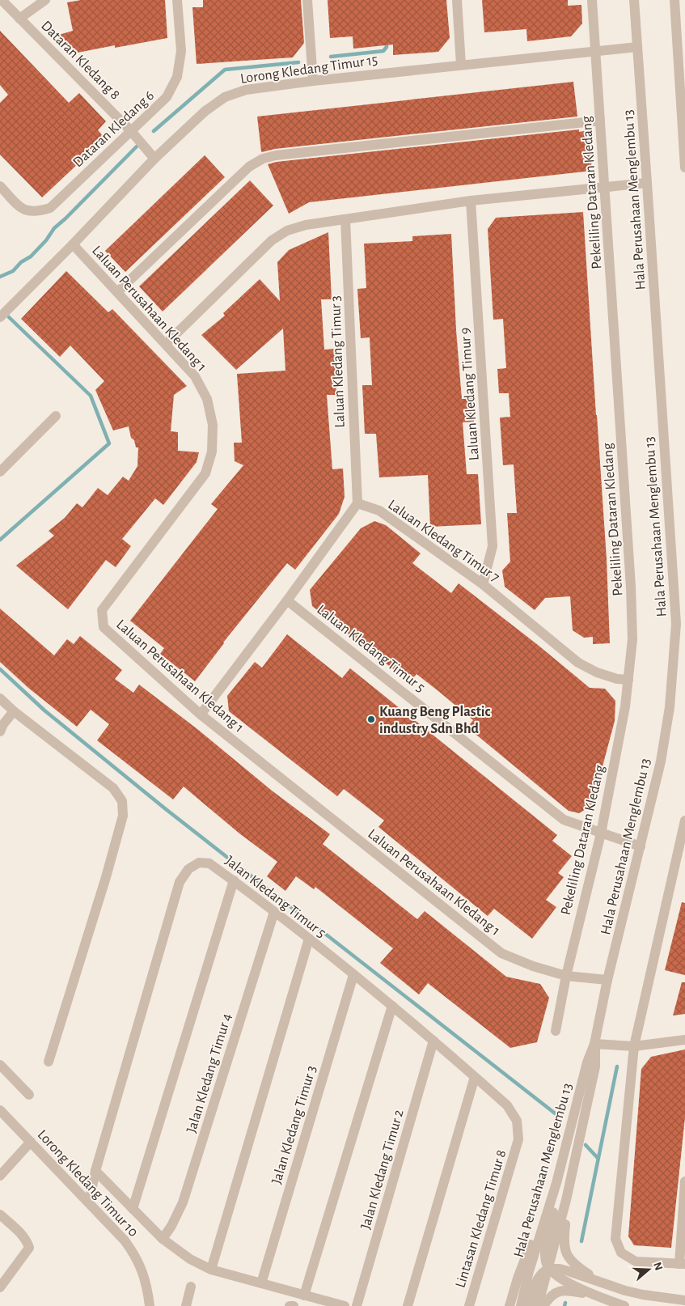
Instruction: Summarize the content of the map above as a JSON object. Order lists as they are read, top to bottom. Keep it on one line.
{"streets":{"street":["Dataran Kledang 8","Lorong Kledang Timur 15","Dataran Kledang 6","Pekeliling Dataran Kledang","Hala Perusahaan Menglembu 13","Laluan Perusahaan Kledang 1","Laluan Kledang Timur 3","Laluan Kledang Timur 9","Laluan Kledang Timur 7","Laluan Kledang Timur 5","Jalan Kledang Timur 5","Jalan Kledang Timur 4","Jalan Kledang Timur 3","Jalan Kledang Timur 2","Lorong Kledang Timur 10","Lintasan Kledang Timur 8"]},"crossings":[["Dataran Kledang 8","Lorong Kledang Timur 15"],["Dataran Kledang 8","Dataran Kledang 6"],["Lorong Kledang Timur 15","Pekeliling Dataran Kledang"],["Lorong Kledang Timur 15","Hala Perusahaan Menglembu 13"],["Lorong Kledang Timur 15","Laluan Perusahaan Kledang 1"],["Pekeliling Dataran Kledang","Laluan Perusahaan Kledang 1"],["Pekeliling Dataran Kledang","Laluan Kledang Timur 7"],["Pekeliling Dataran Kledang","Laluan Kledang Timur 5"],["Hala Perusahaan Menglembu 13","Laluan Perusahaan Kledang 1"],["Hala Perusahaan Menglembu 13","Laluan Kledang Timur 5"],["Laluan Kledang Timur 3","Laluan Kledang Timur 7"],["Laluan Kledang Timur 9","Laluan Kledang Timur 7"],["Jalan Kledang Timur 5","Jalan Kledang Timur 4"],["Jalan Kledang Timur 5","Jalan Kledang Timur 3"],["Jalan Kledang Timur 5","Jalan Kledang Timur 2"],["Jalan Kledang Timur 5","Lorong Kledang Timur 10"],["Jalan Kledang Timur 5","Lintasan Kledang Timur 8"]],"places":["Kuang Beng Plastic industry Sdn Bhd"],"north":"right"}
